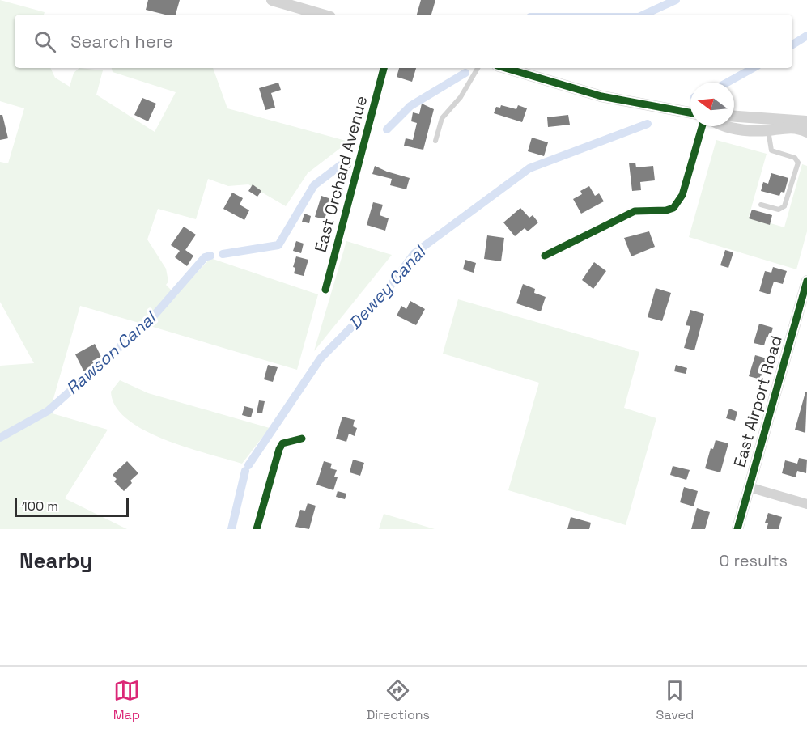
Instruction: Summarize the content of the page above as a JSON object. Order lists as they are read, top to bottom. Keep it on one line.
{"streets":{"street":["East Orchard Avenue","East Airport Road"]},"water":["Dewey Canal","Rawson Canal"],"scale_bar":"100 m","north":"left","page":{"search":"Search here","scale":"100 m","heading":["Nearby","0 results"],"nav":["Map","Directions","Saved"]}}
